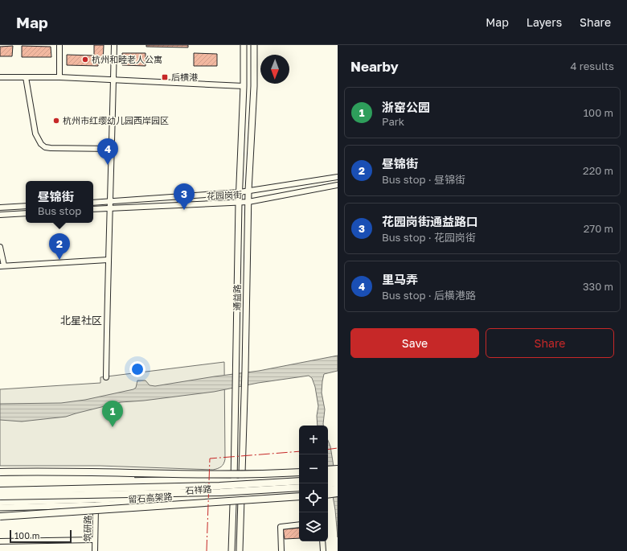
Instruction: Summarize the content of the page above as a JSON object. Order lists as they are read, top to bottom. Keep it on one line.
{"streets":{"highway":["留石高架路"],"main road":["通益路","石祥路"],"street":["花园岗街","筑研路"]},"crossings":[["花园岗街","通益路"],["通益路","石祥路"],["石祥路","筑研路"]],"districts":["北星社区"],"places":{"other":["杭州和睦老人公寓","杭州市红缨幼儿园西岸园区"],"transit":["后横港"]},"scale_bar":"100 m","north":"bottom","page":{"header":"Map","nav":["Map","Layers","Share"],"heading":["Nearby","4 results"],"list":[{"mark":"1","name":"浙窑公园","note":"Park","value":"100 m"},{"mark":"2","name":"昼锦街","note":"Bus stop · 昼锦街","value":"220 m"},{"mark":"3","name":"花园岗街通益路口","note":"Bus stop · 花园岗街","value":"270 m"},{"mark":"4","name":"里马弄","note":"Bus stop · 后横港路","value":"330 m"}],"pins":["4","3","2","1"],"popup":["昼锦街","Bus stop"],"buttons":["Save","Share"],"map_buttons":["+","−"],"scale":"100 m"}}
